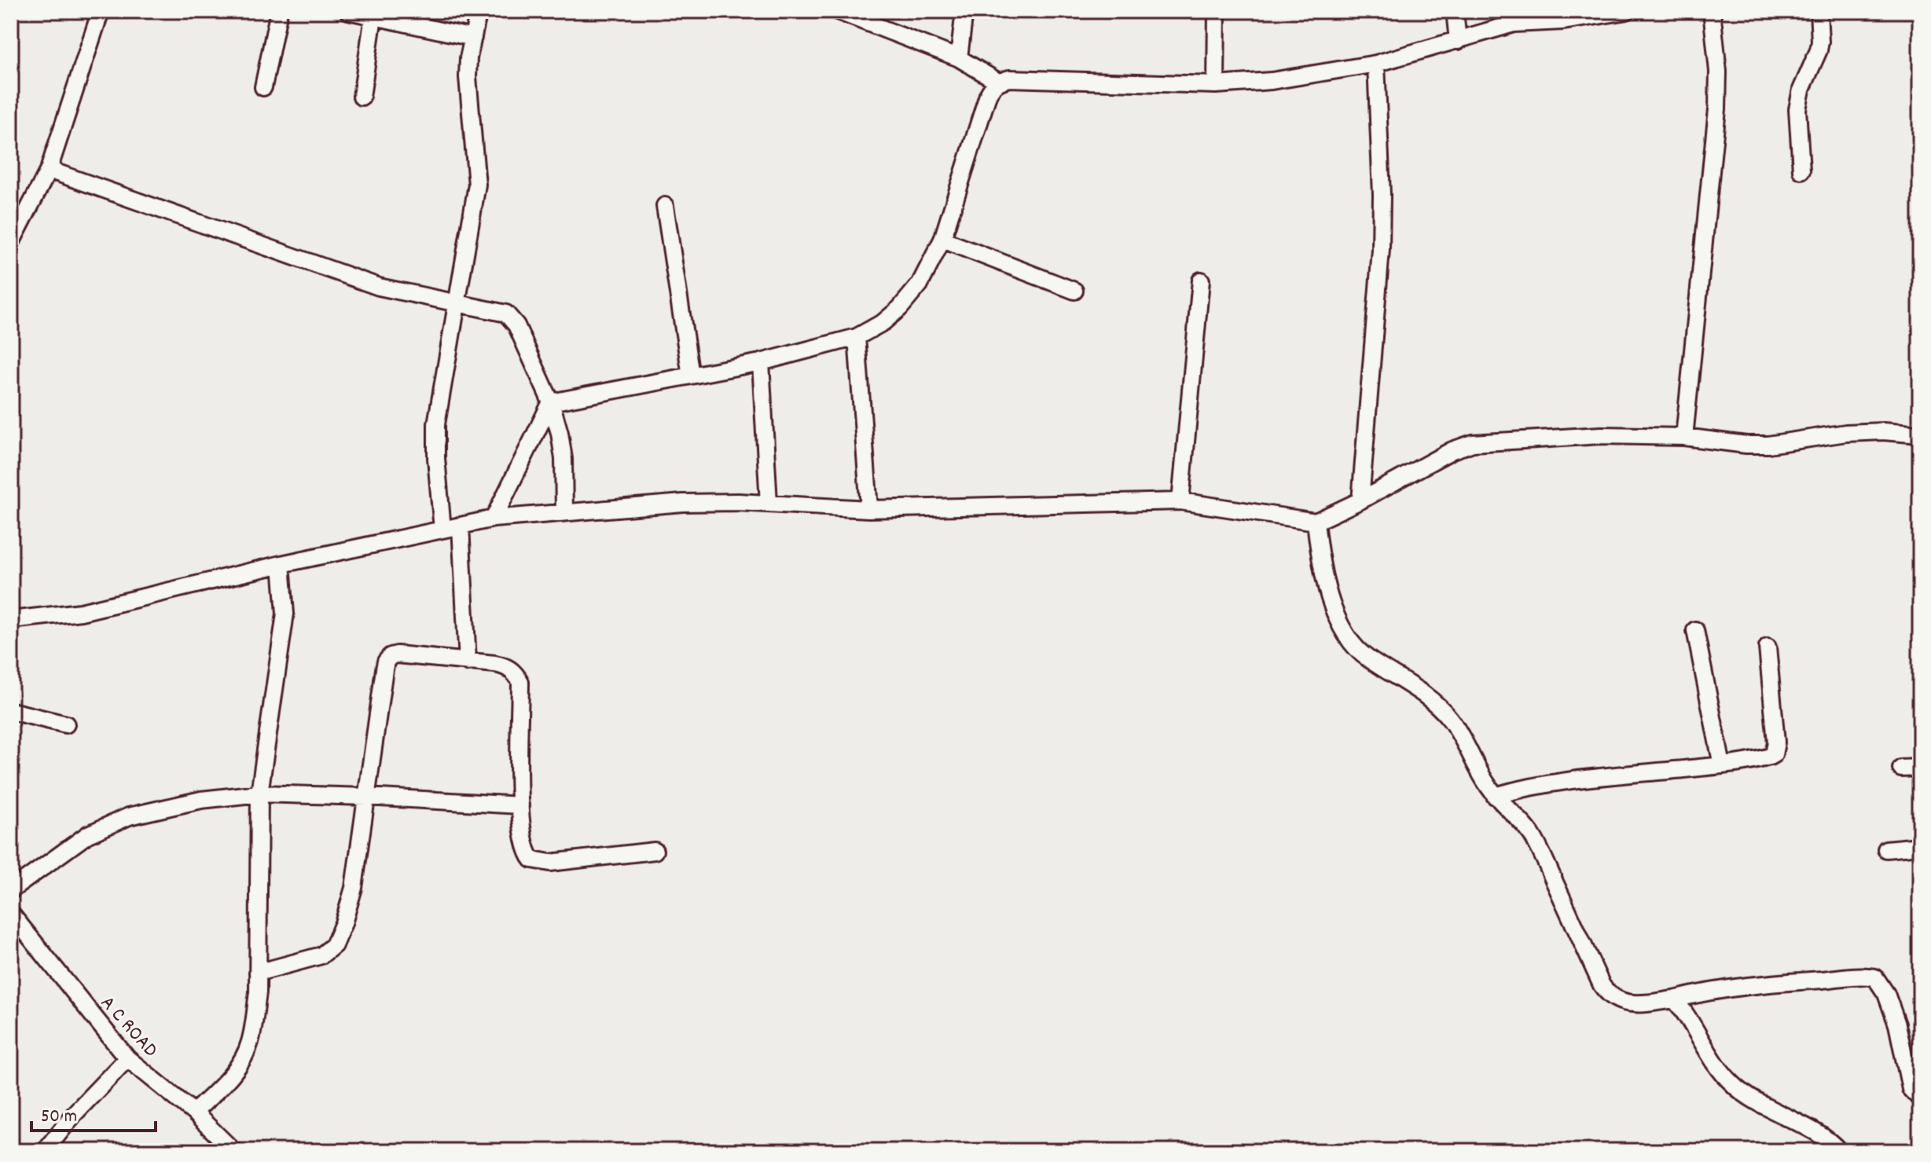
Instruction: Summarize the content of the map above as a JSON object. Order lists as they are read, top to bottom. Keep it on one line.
{"streets":{"street":["A C ROAD"]},"scale_bar":"50 m"}
